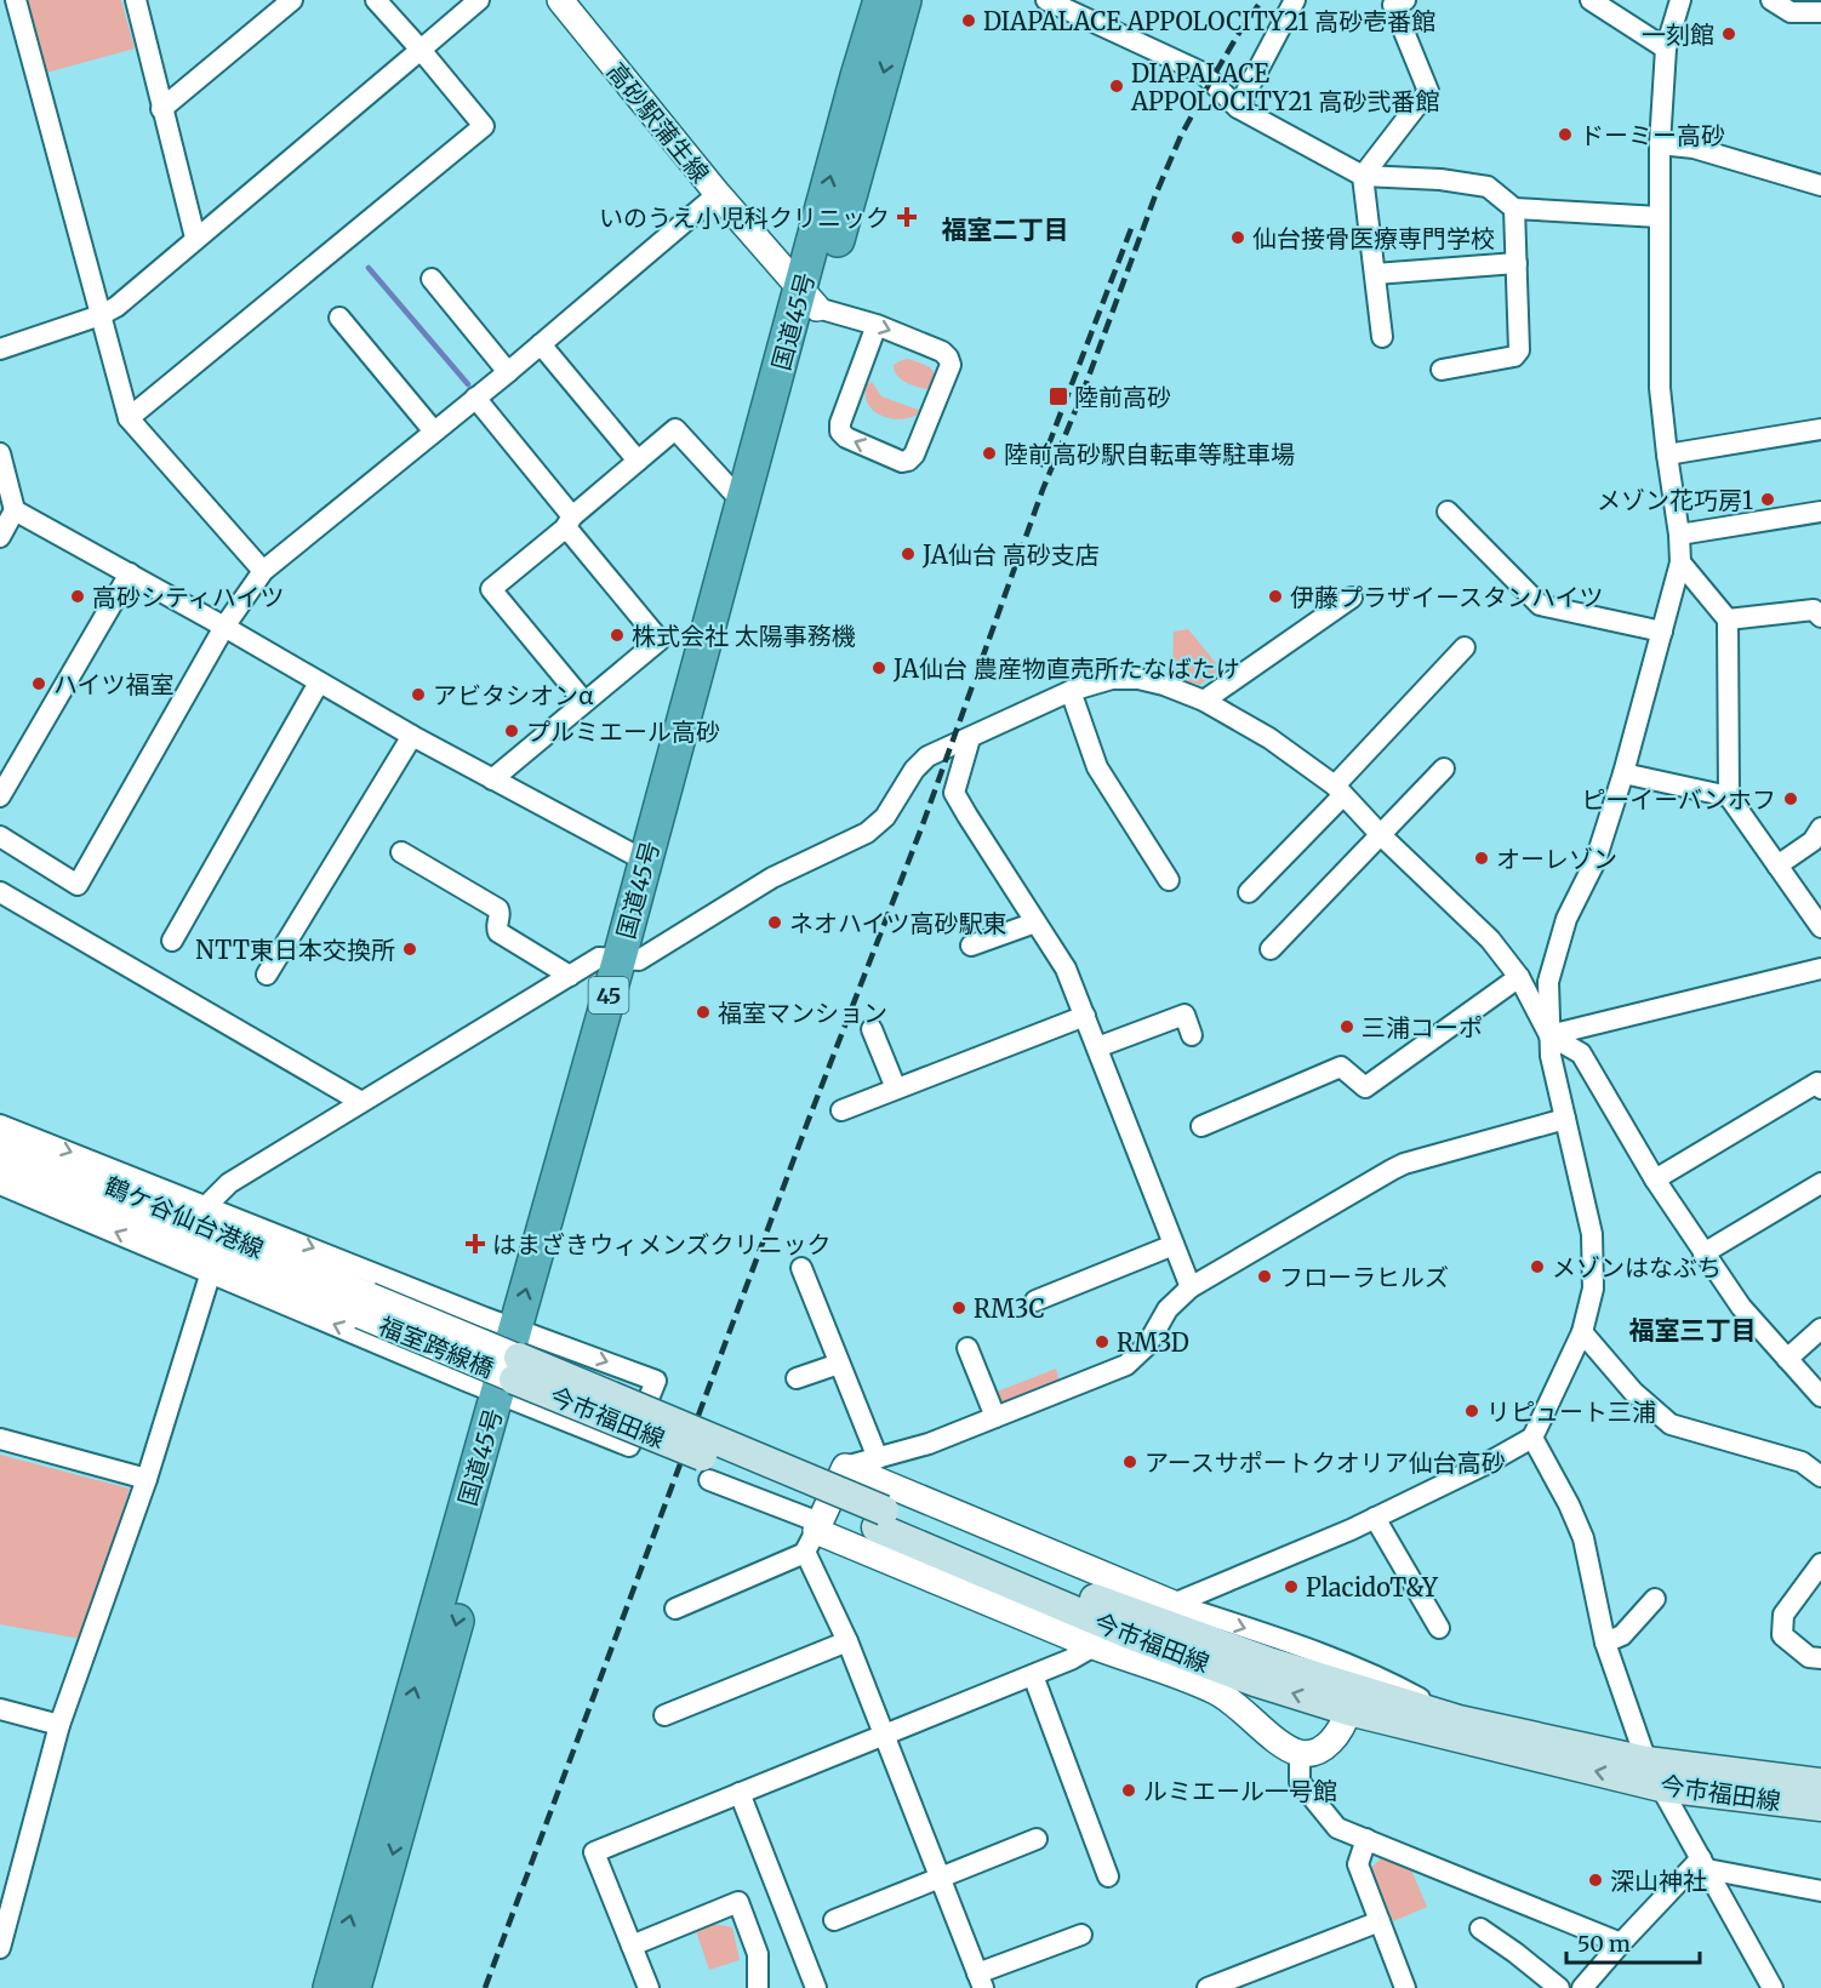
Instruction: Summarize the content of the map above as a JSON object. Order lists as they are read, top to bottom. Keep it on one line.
{"streets":{"highway":["国道45号","45"],"main road":["今市福田線"],"street":["高砂駅蒲生線","鶴ケ谷仙台港線","福室跨線橋"]},"crossings":[["高砂駅蒲生線","国道45号"],["国道45号","福室跨線橋"],["国道45号","今市福田線"],["鶴ケ谷仙台港線","福室跨線橋"],["福室跨線橋","今市福田線"]],"districts":["福室二丁目","福室三丁目"],"places":{"other":["DIAPALACE APPOLOCITY21 高砂壱番館","一刻館","DIAPALACE APPOLOCITY21 高砂弐番館","ドーミー高砂","仙台接骨医療専門学校","陸前高砂駅自転車等駐車場","メゾン花巧房1","JA仙台 高砂支店","高砂シティハイツ","伊藤プラザイースタンハイツ","株式会社 太陽事務機","JA仙台 農産物直売所たなばたけ","ハイツ福室","アビタシオンα","プルミエール高砂","ピーイーバンホフ","オーレゾン","ネオハイツ高砂駅東","NTT東日本交換所","福室マンション","三浦コーポ","メゾンはなぶち","フローラヒルズ","RM3C","RM3D","リピュート三浦","アースサポートクオリア仙台高砂","PlacidoT&Y","ルミエール一号館","深山神社"],"health":["いのうえ小児科クリニック","はまざきウィメンズクリニック"],"transit":["陸前高砂"]},"scale_bar":"50 m"}
